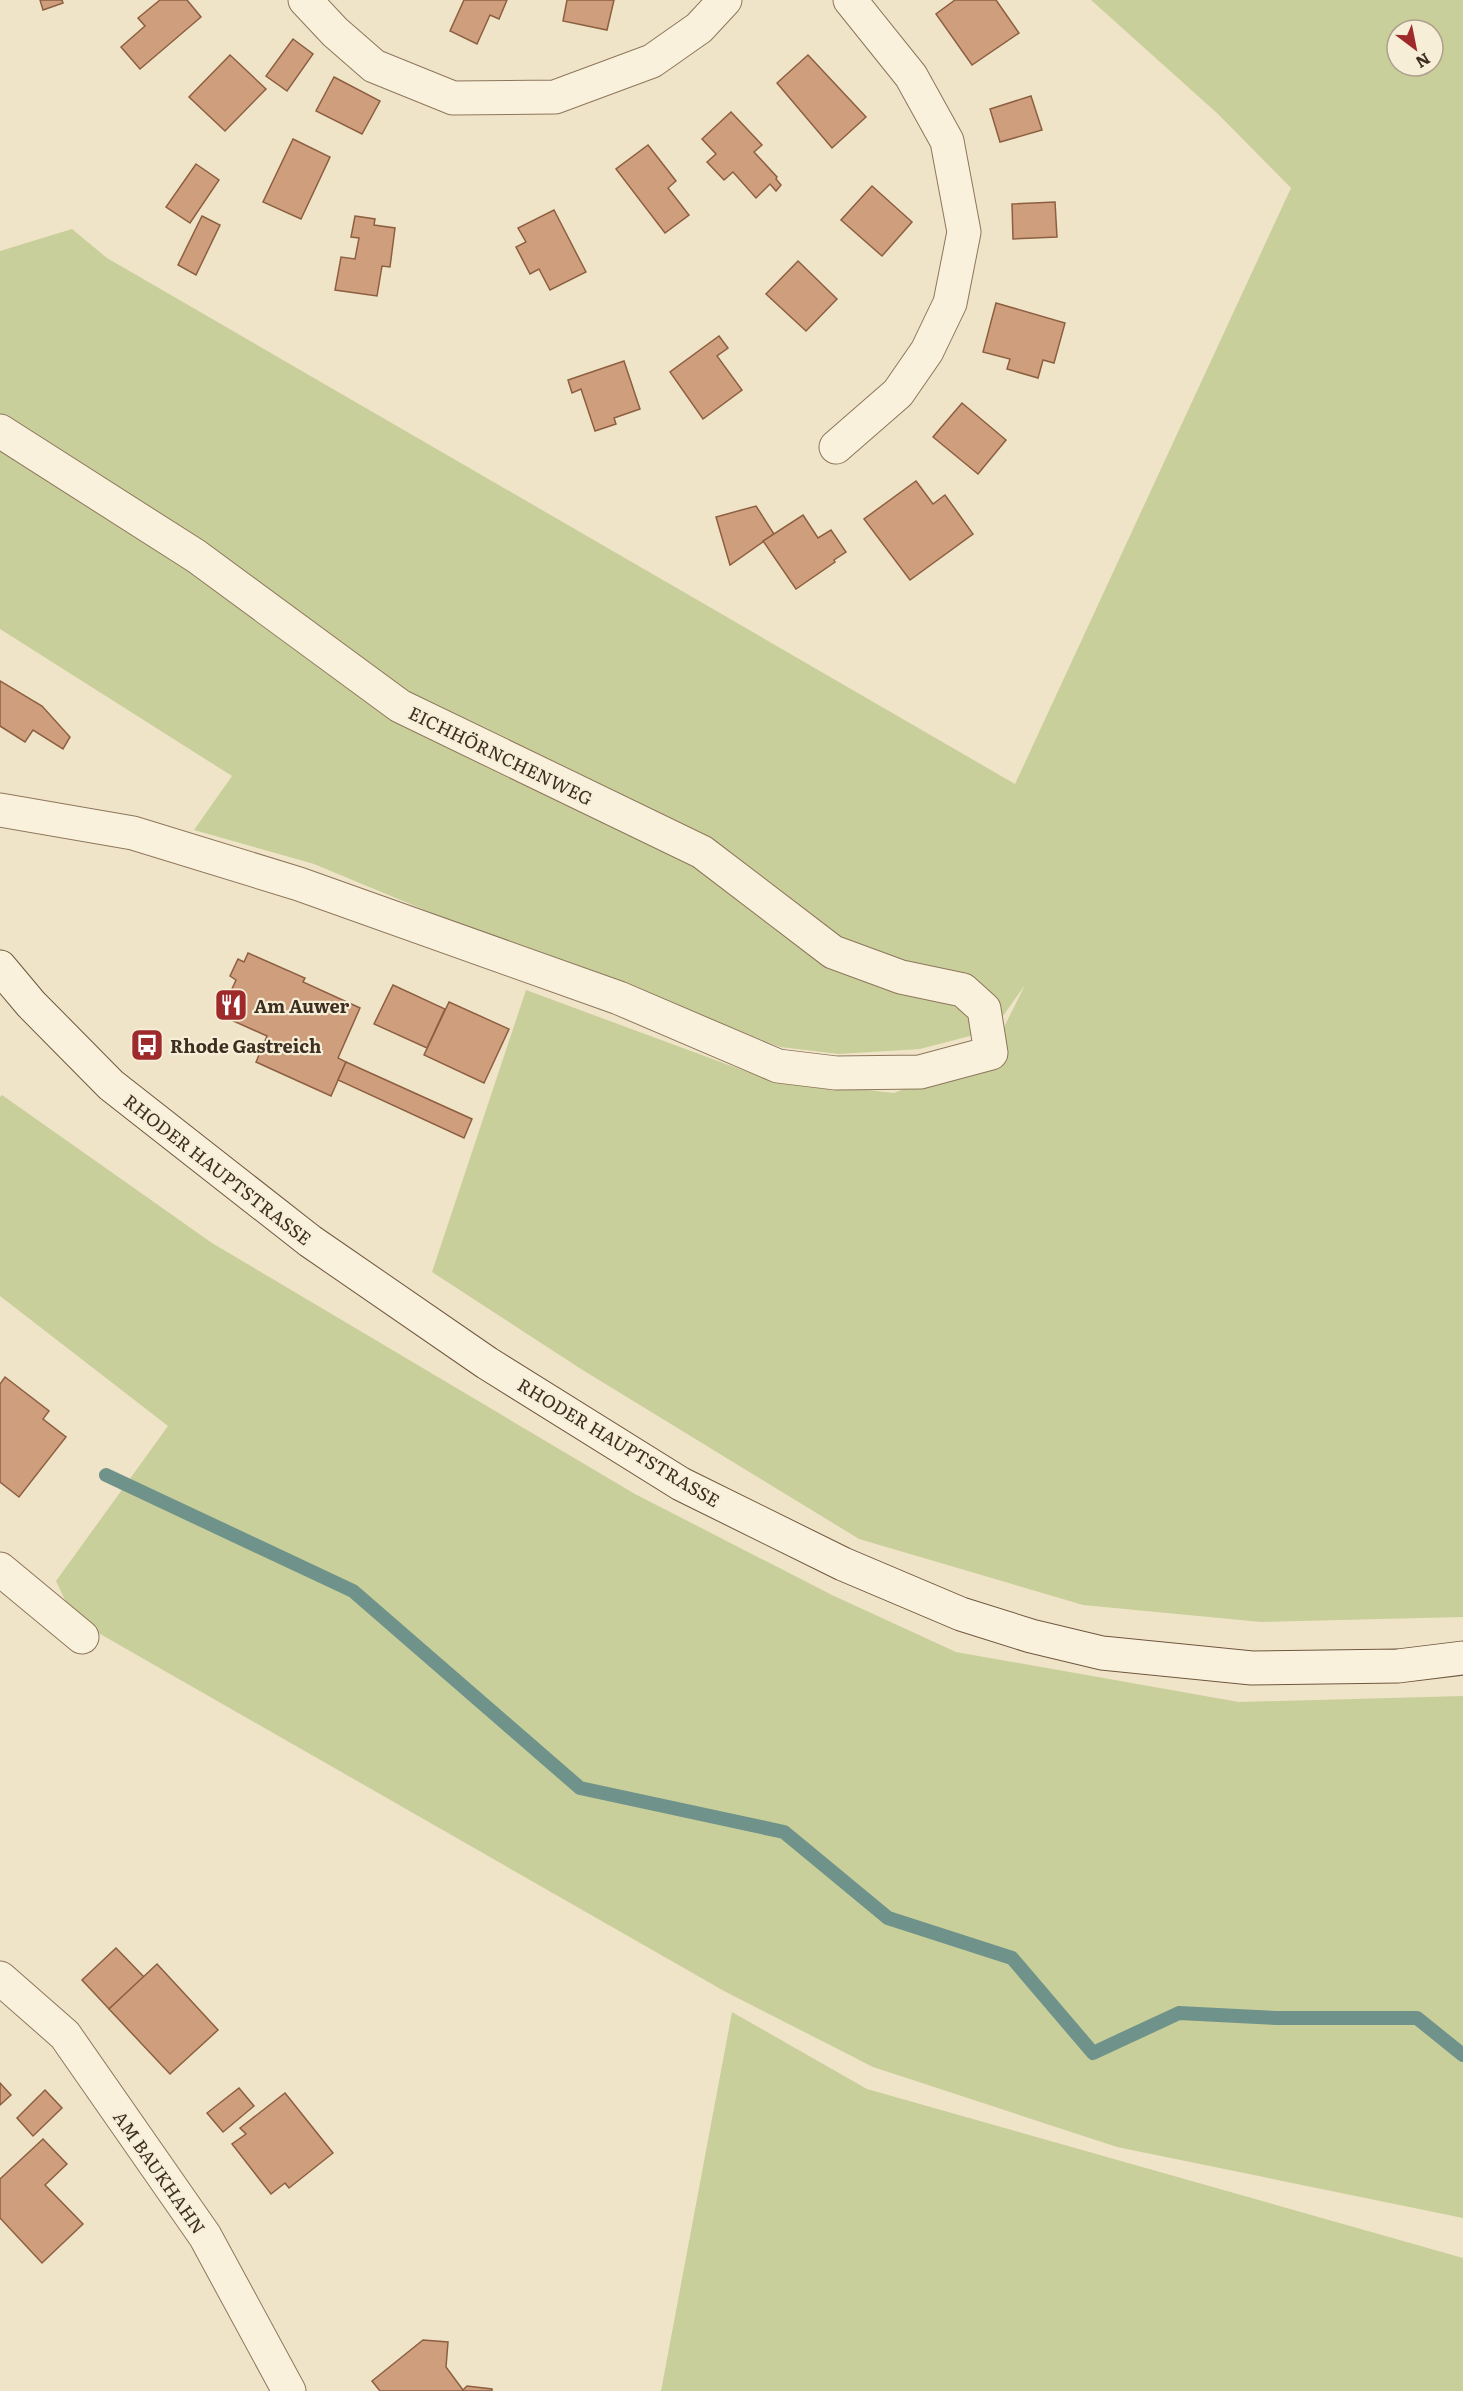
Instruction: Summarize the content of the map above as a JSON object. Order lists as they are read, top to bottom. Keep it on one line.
{"streets":{"street":["EICHHÖRNCHENWEG","RHODER HAUPTSTRASSE","AM BAUKHAHN"]},"places":{"restaurant":["Am Auwer"],"bus stop":["Rhode Gastreich"]},"north":"bottom right"}
